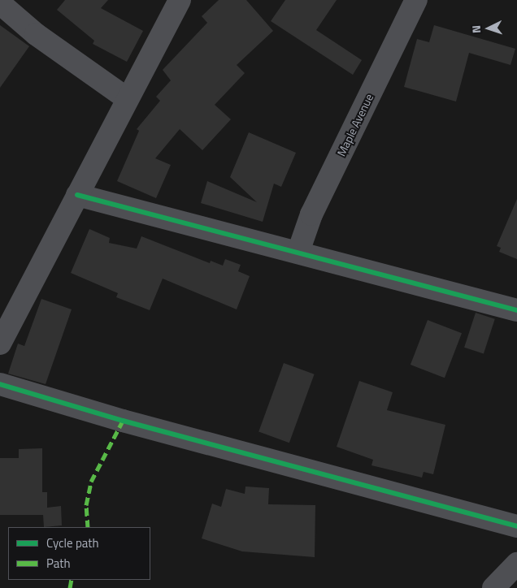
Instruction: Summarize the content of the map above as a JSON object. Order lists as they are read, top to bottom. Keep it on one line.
{"streets":{"street":["Maple Avenue"]},"legend":["Cycle path","Path"],"north":"left"}
